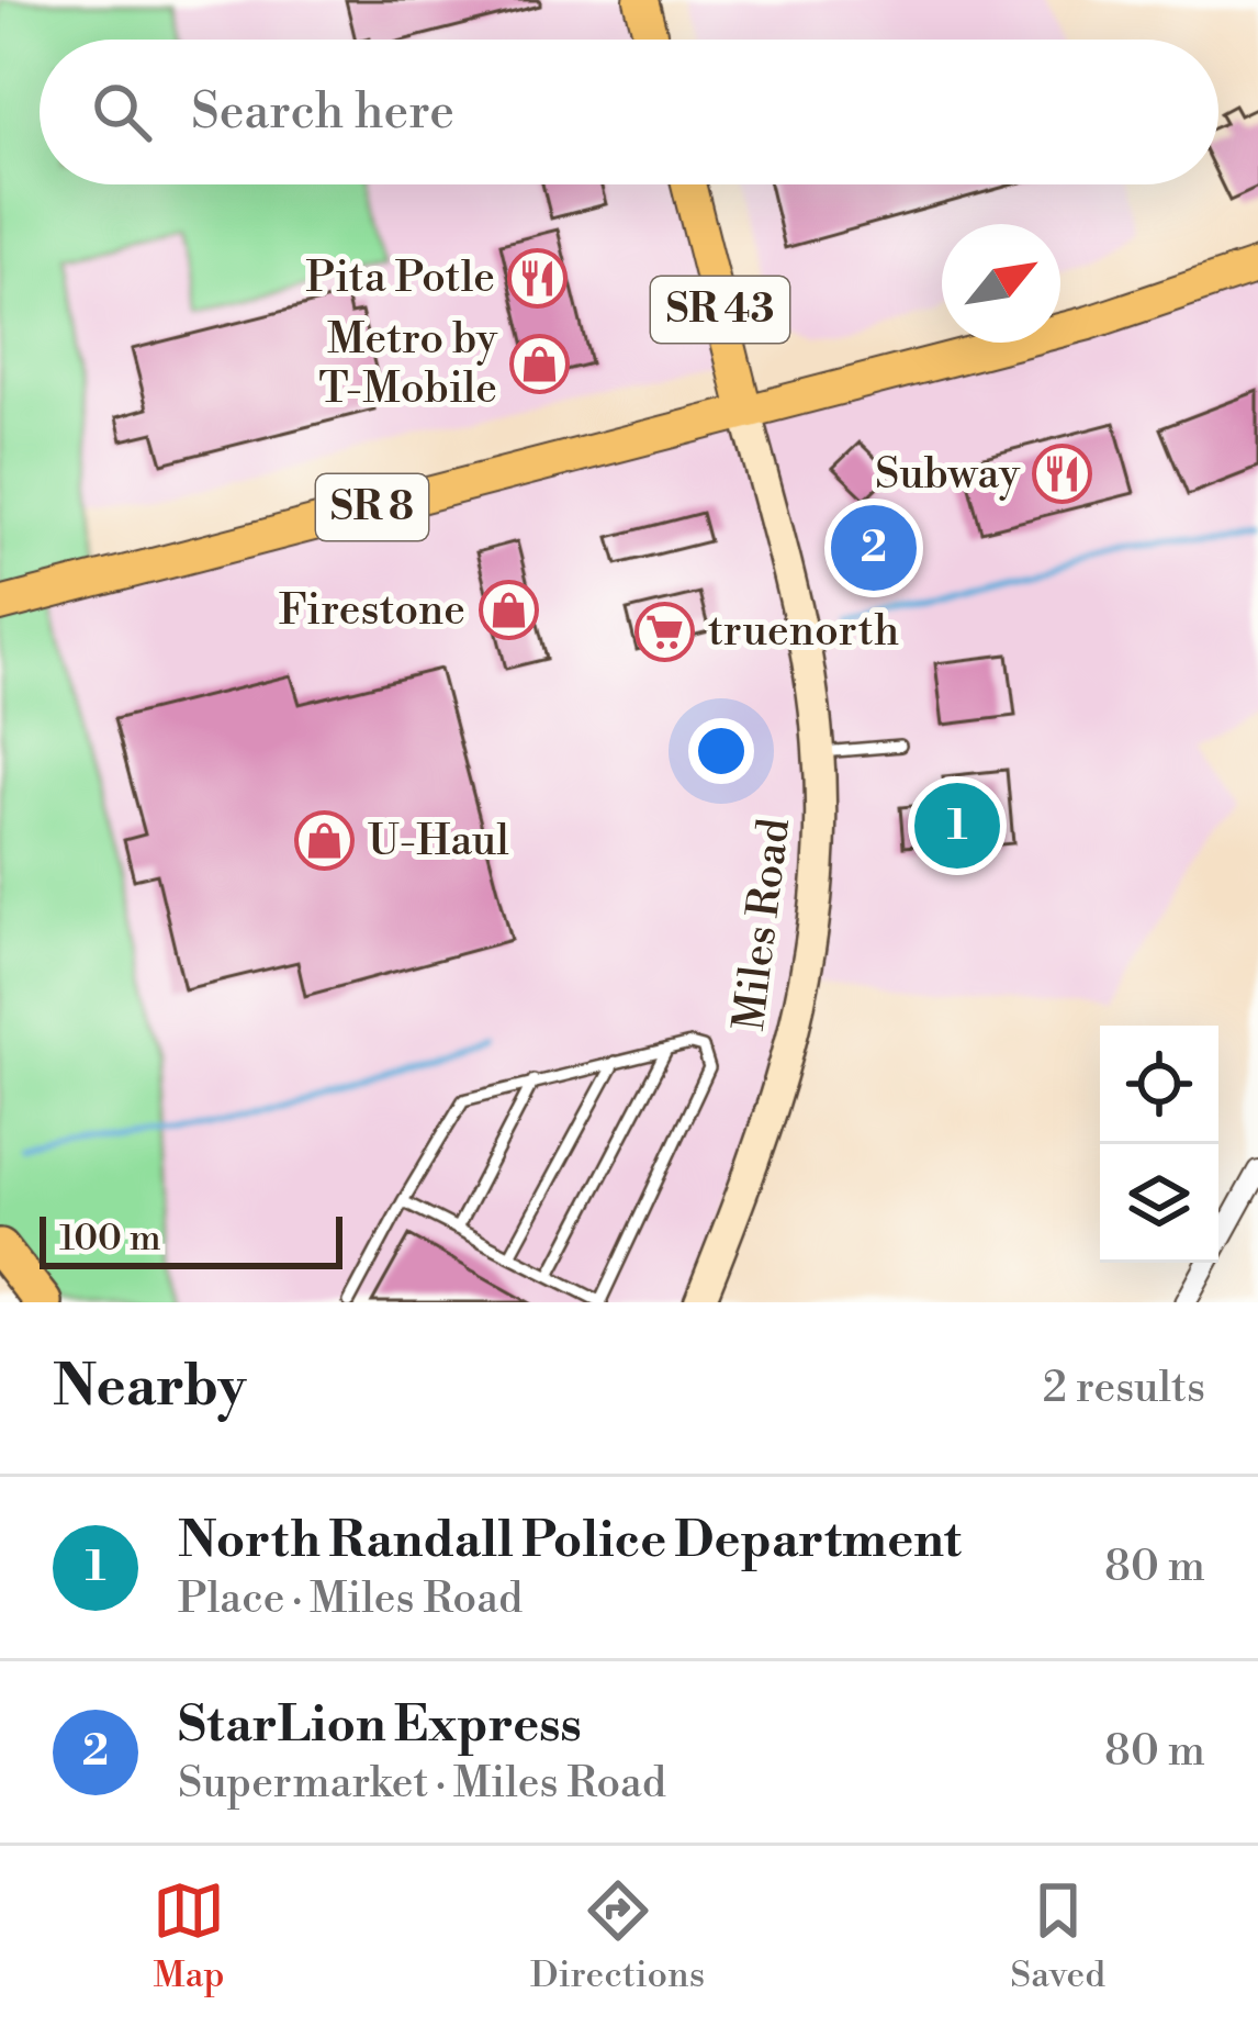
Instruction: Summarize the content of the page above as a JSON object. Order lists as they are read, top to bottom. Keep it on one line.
{"streets":{"main road":["SR 43","SR 8","Miles Road"]},"crossings":[["SR 8","Miles Road"]],"places":{"restaurant":["Pita Potle","Subway"],"shop":["Metro by T-Mobile","Firestone","U-Haul"],"supermarket":["truenorth"]},"scale_bar":"100 m","north":"top right","page":{"search":"Search here","pins":["2","1"],"scale":"100 m","heading":["Nearby","2 results"],"list":[{"mark":"1","name":"North Randall Police Department","note":"Place · Miles Road","value":"80 m"},{"mark":"2","name":"StarLion Express","note":"Supermarket · Miles Road","value":"80 m"}],"nav":["Map","Directions","Saved"]}}
